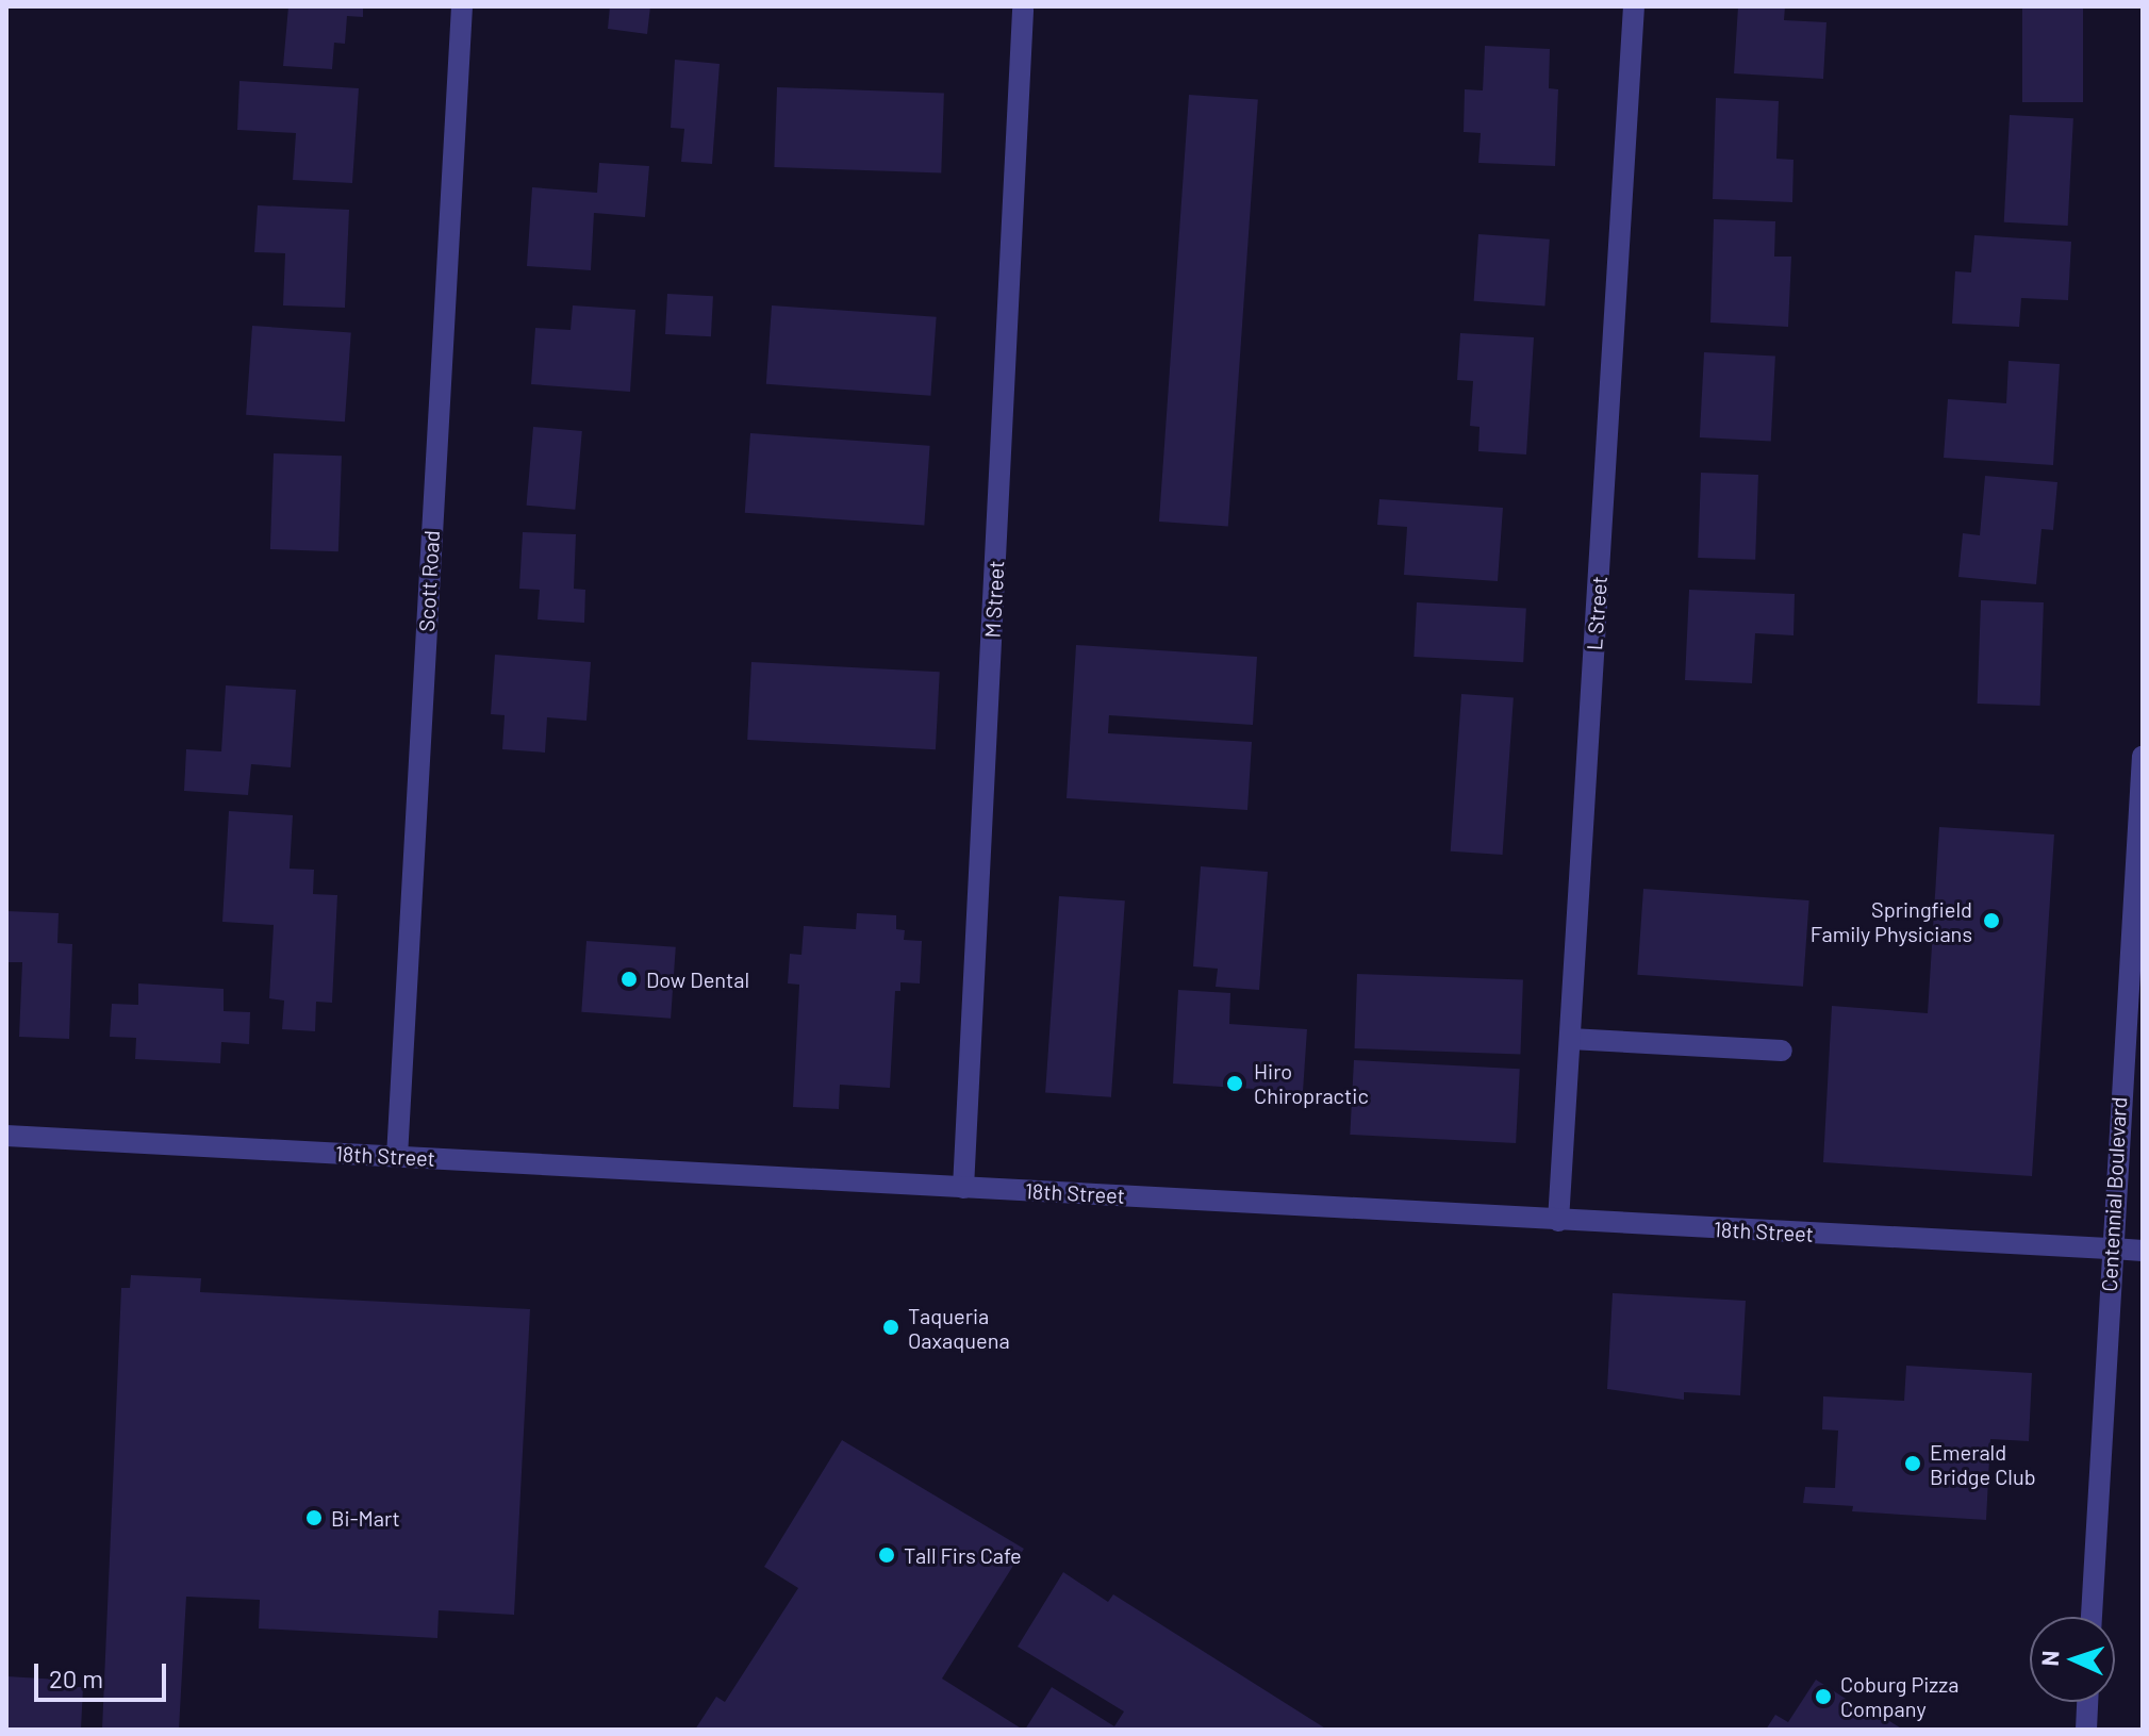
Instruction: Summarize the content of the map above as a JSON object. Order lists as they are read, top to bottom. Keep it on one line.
{"streets":{"street":["Scott Road","M Street","L Street","18th Street","Centennial Boulevard"]},"crossings":[["Scott Road","18th Street"],["M Street","18th Street"],["L Street","18th Street"],["18th Street","Centennial Boulevard"]],"places":["Springfield Family Physicians","Dow Dental","Hiro Chiropractic","Taqueria Oaxaquena","Emerald Bridge Club","Bi-Mart","Tall Firs Cafe","Coburg Pizza Company"],"scale_bar":"20 m","north":"left"}
